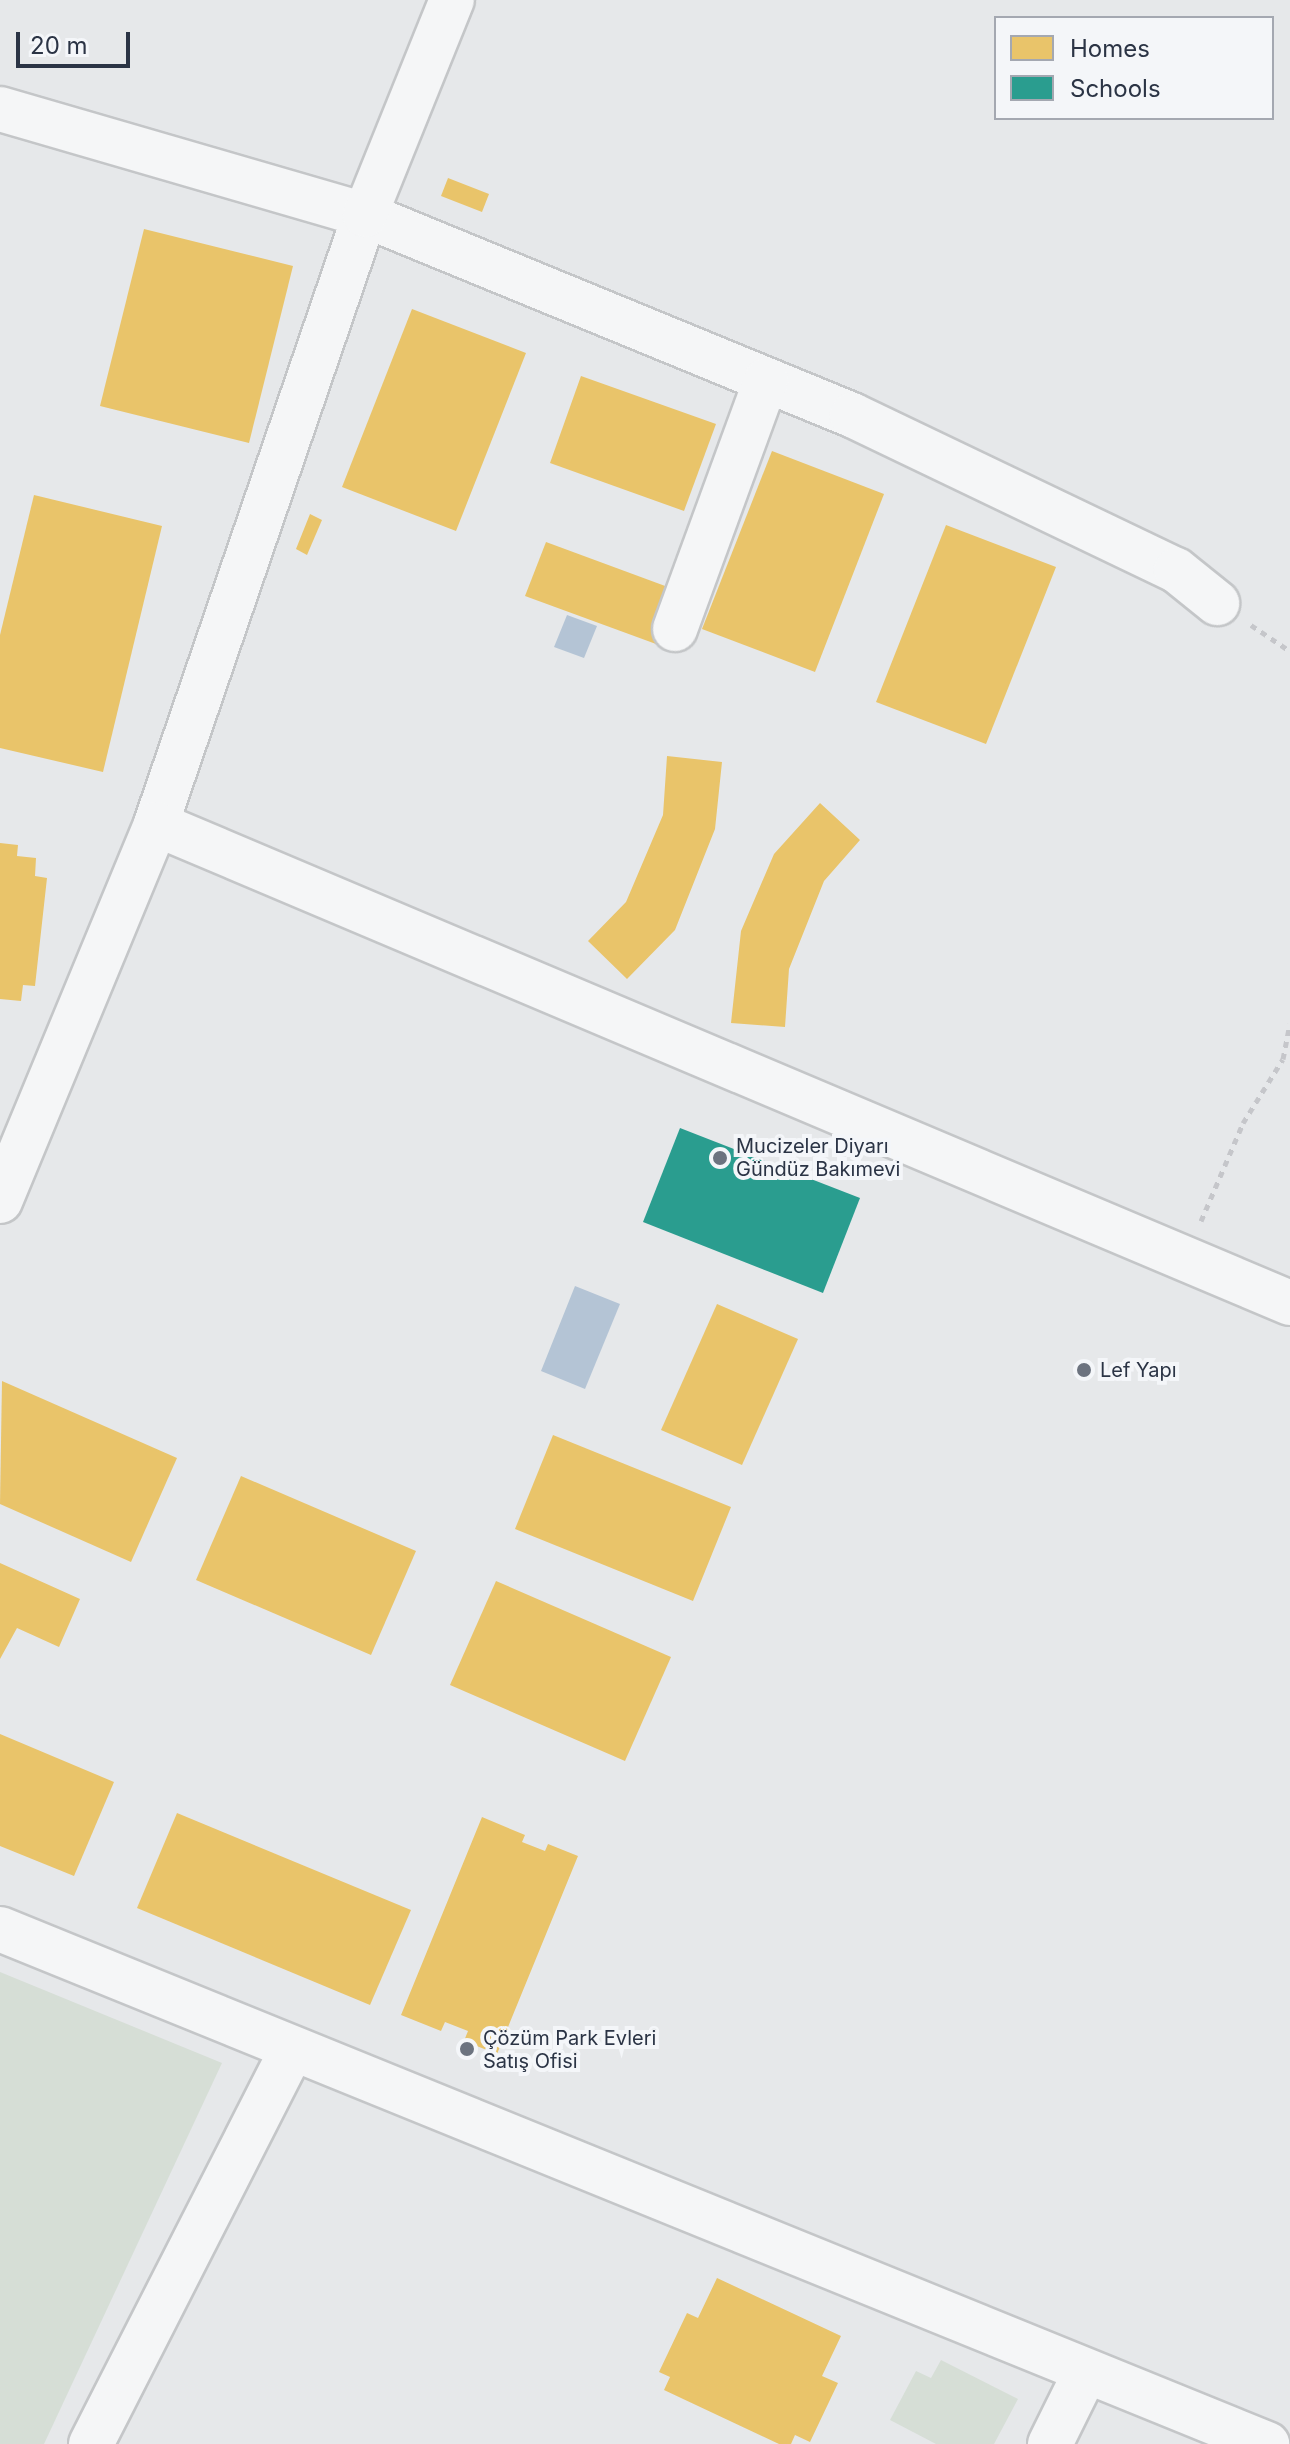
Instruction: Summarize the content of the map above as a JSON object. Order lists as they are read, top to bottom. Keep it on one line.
{"places":["Mucizeler Diyarı Gündüz Bakımevi","Lef Yapı","Çözüm Park Evleri Satış Ofisi"],"legend":["Homes","Schools"],"scale_bar":"20 m"}
